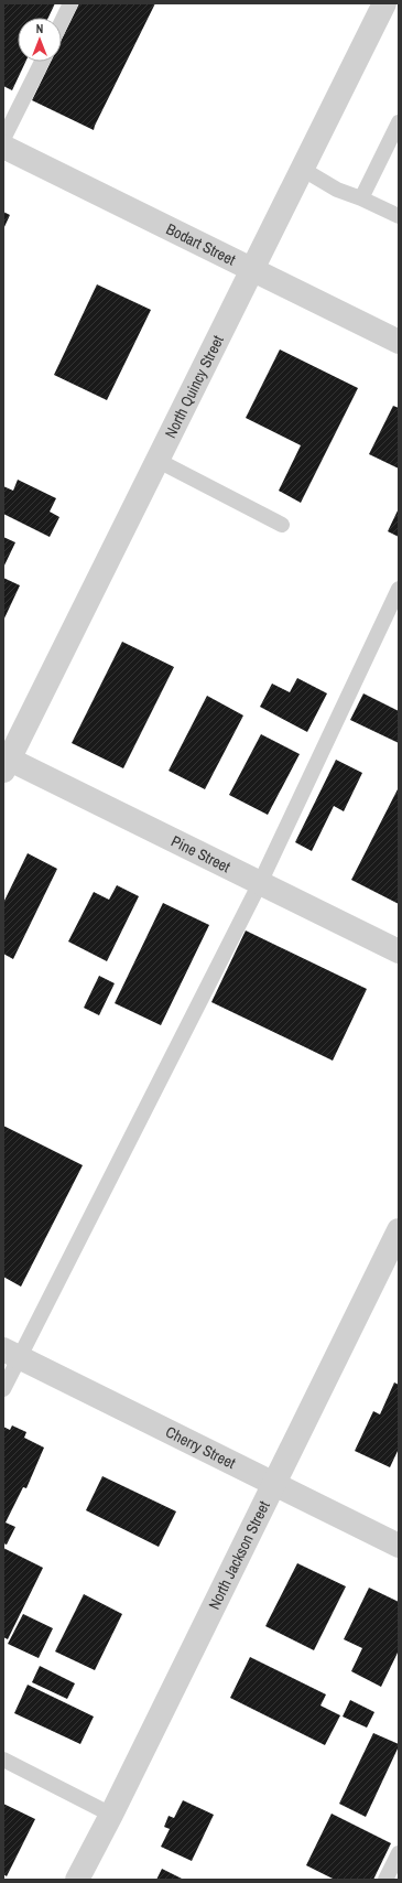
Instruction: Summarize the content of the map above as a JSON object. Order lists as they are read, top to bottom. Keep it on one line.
{"streets":{"street":["Bodart Street","North Quincy Street","Pine Street","Cherry Street","North Jackson Street"]},"crossings":[["Bodart Street","North Quincy Street"],["North Quincy Street","Pine Street"],["Cherry Street","North Jackson Street"]],"north":"top"}
